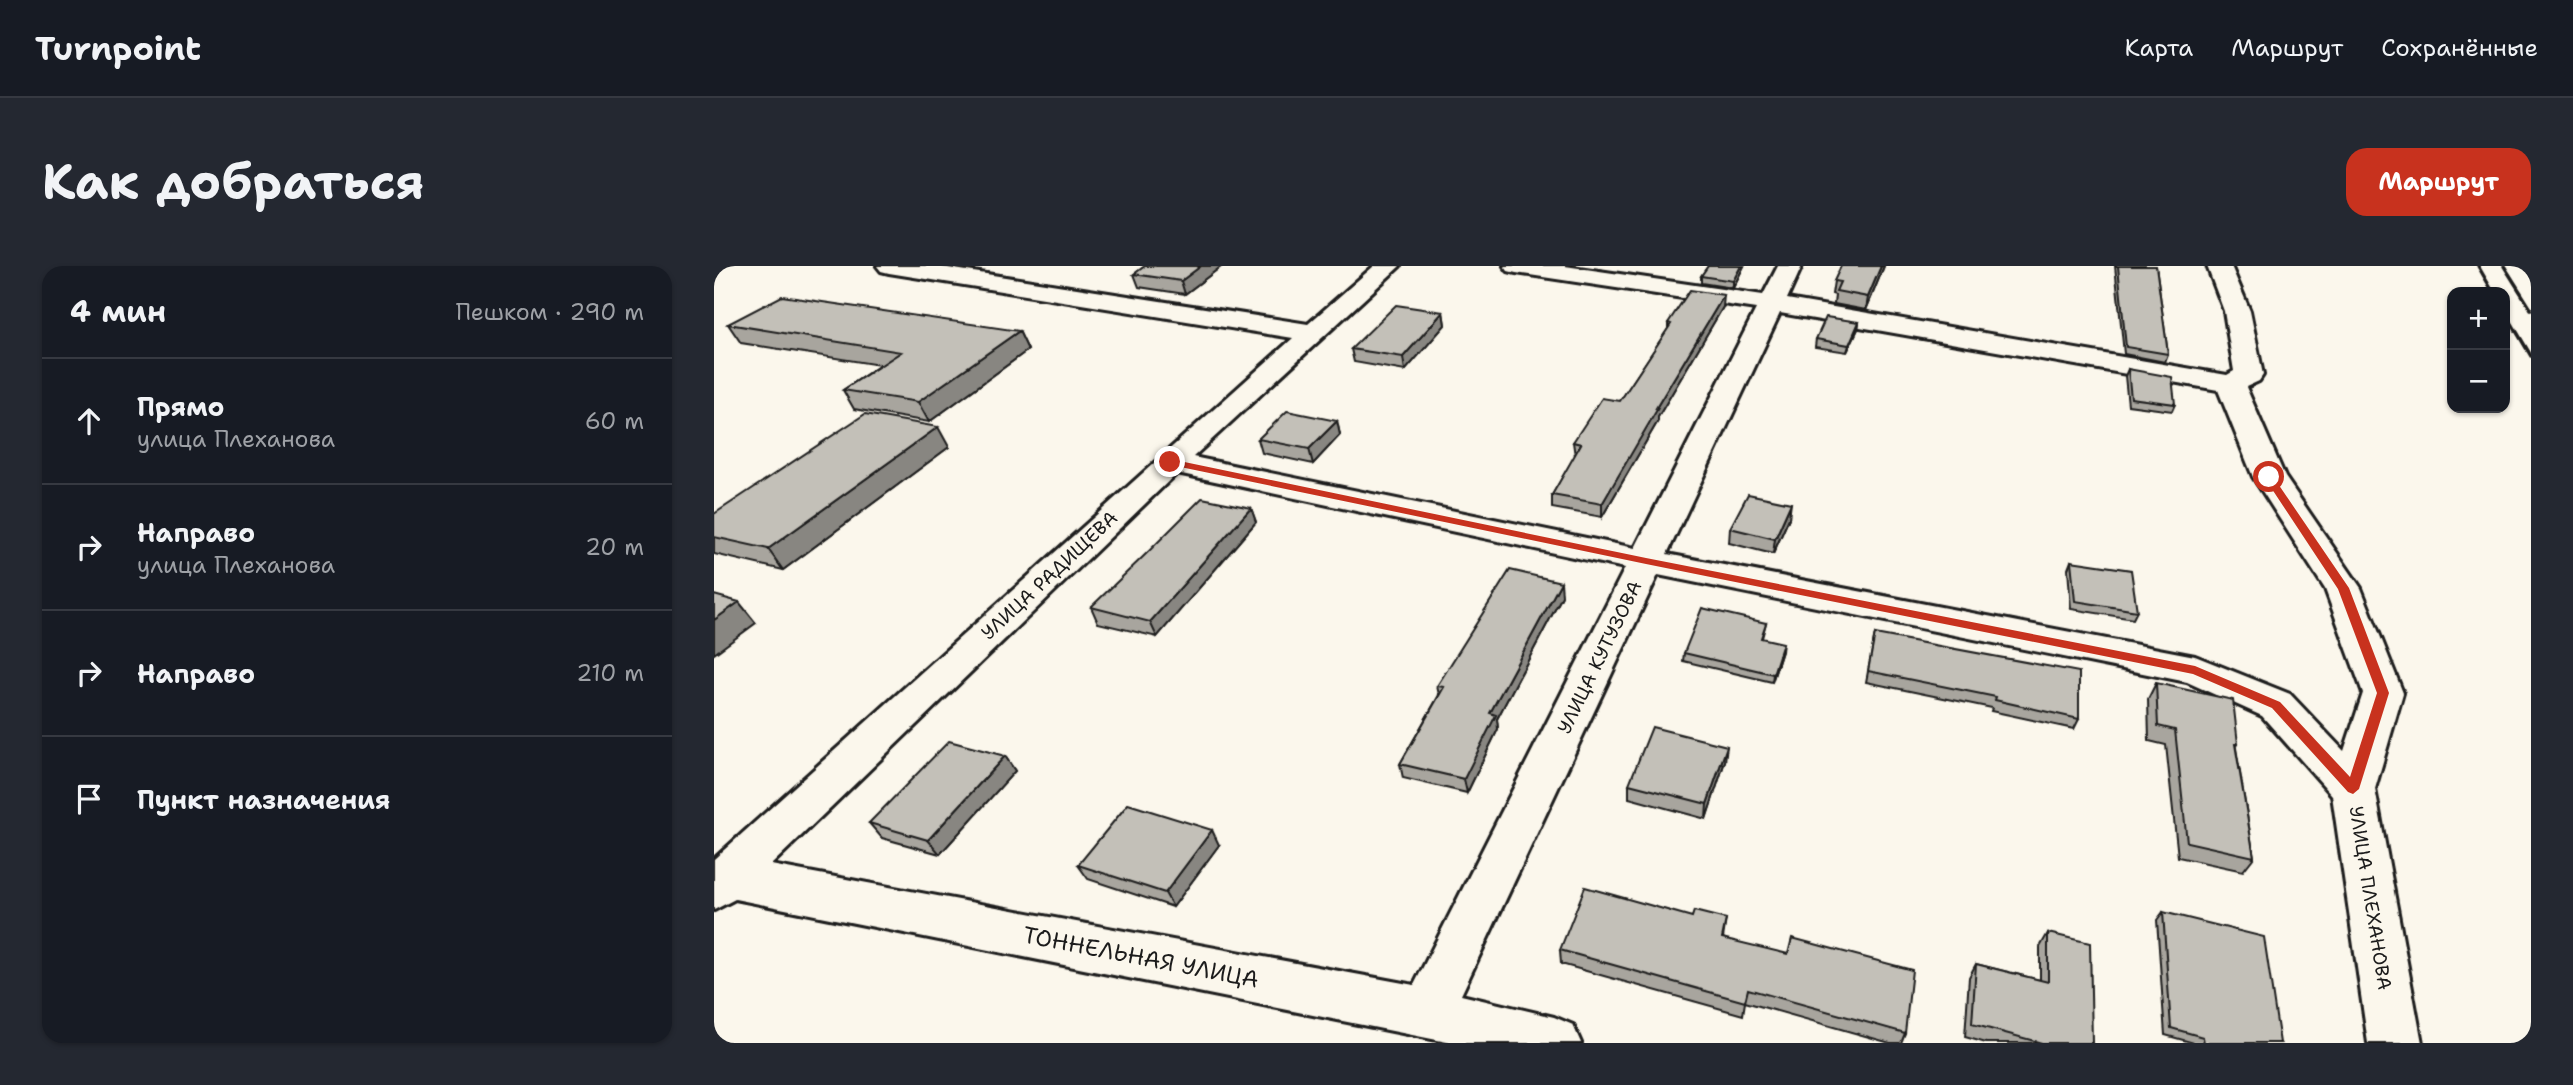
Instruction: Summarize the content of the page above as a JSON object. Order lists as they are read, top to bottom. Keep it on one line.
{"streets":{"street":["УЛИЦА РАДИЩЕВА","УЛИЦА КУТУЗОВА","УЛИЦА ПЛЕХАНОВА","ТОННЕЛЬНАЯ УЛИЦА"]},"crossings":[["УЛИЦА РАДИЩЕВА","ТОННЕЛЬНАЯ УЛИЦА"],["УЛИЦА КУТУЗОВА","ТОННЕЛЬНАЯ УЛИЦА"]],"page":{"header":"Turnpoint","nav":["Карта","Маршрут","Сохранённые"],"buttons":"Маршрут","title":"Как добраться","heading":["4 мин","Пешком · 290 m"],"map_buttons":["+","−"],"list":[["Прямо","улица Плеханова","60 m"],["Направо","улица Плеханова","20 m"],["Направо","210 m"],"Пункт назначения"]}}
